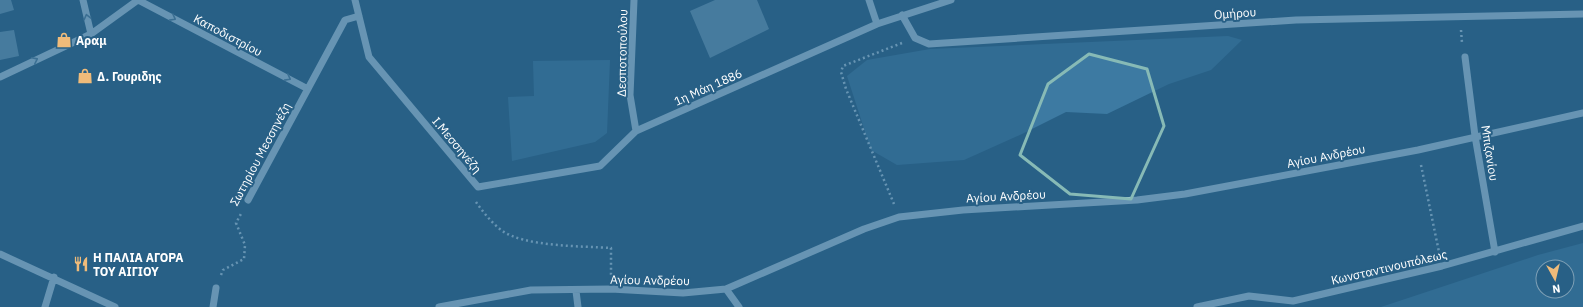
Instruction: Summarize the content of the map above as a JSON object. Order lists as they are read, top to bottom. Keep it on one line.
{"streets":{"street":["Ομήρου","Καποδιστρίου","Δεσποτοπούλου","1η Μάη 1886","Ι.Μεσσηνέζη","Μπιζανίου","Σωτηρίου Μεσσηνέζη","Αγίου Ανδρέου","Κωνσταντινουπόλεως"]},"crossings":[["Καποδιστρίου","Σωτηρίου Μεσσηνέζη"],["Δεσποτοπούλου","1η Μάη 1886"],["1η Μάη 1886","Ι.Μεσσηνέζη"],["Ι.Μεσσηνέζη","Σωτηρίου Μεσσηνέζη"],["Ι.Μεσσηνέζη","Αγίου Ανδρέου"],["Μπιζανίου","Αγίου Ανδρέου"],["Μπιζανίου","Κωνσταντινουπόλεως"]],"one_way":["Καποδιστρίου"],"places":{"shop":["Αραμ","Δ. Γουριδης"],"restaurant":["Η ΠΑΛΙΑ ΑΓΟΡΑ ΤΟΥ ΑΙΓΙΟΥ"]},"north":"bottom"}
